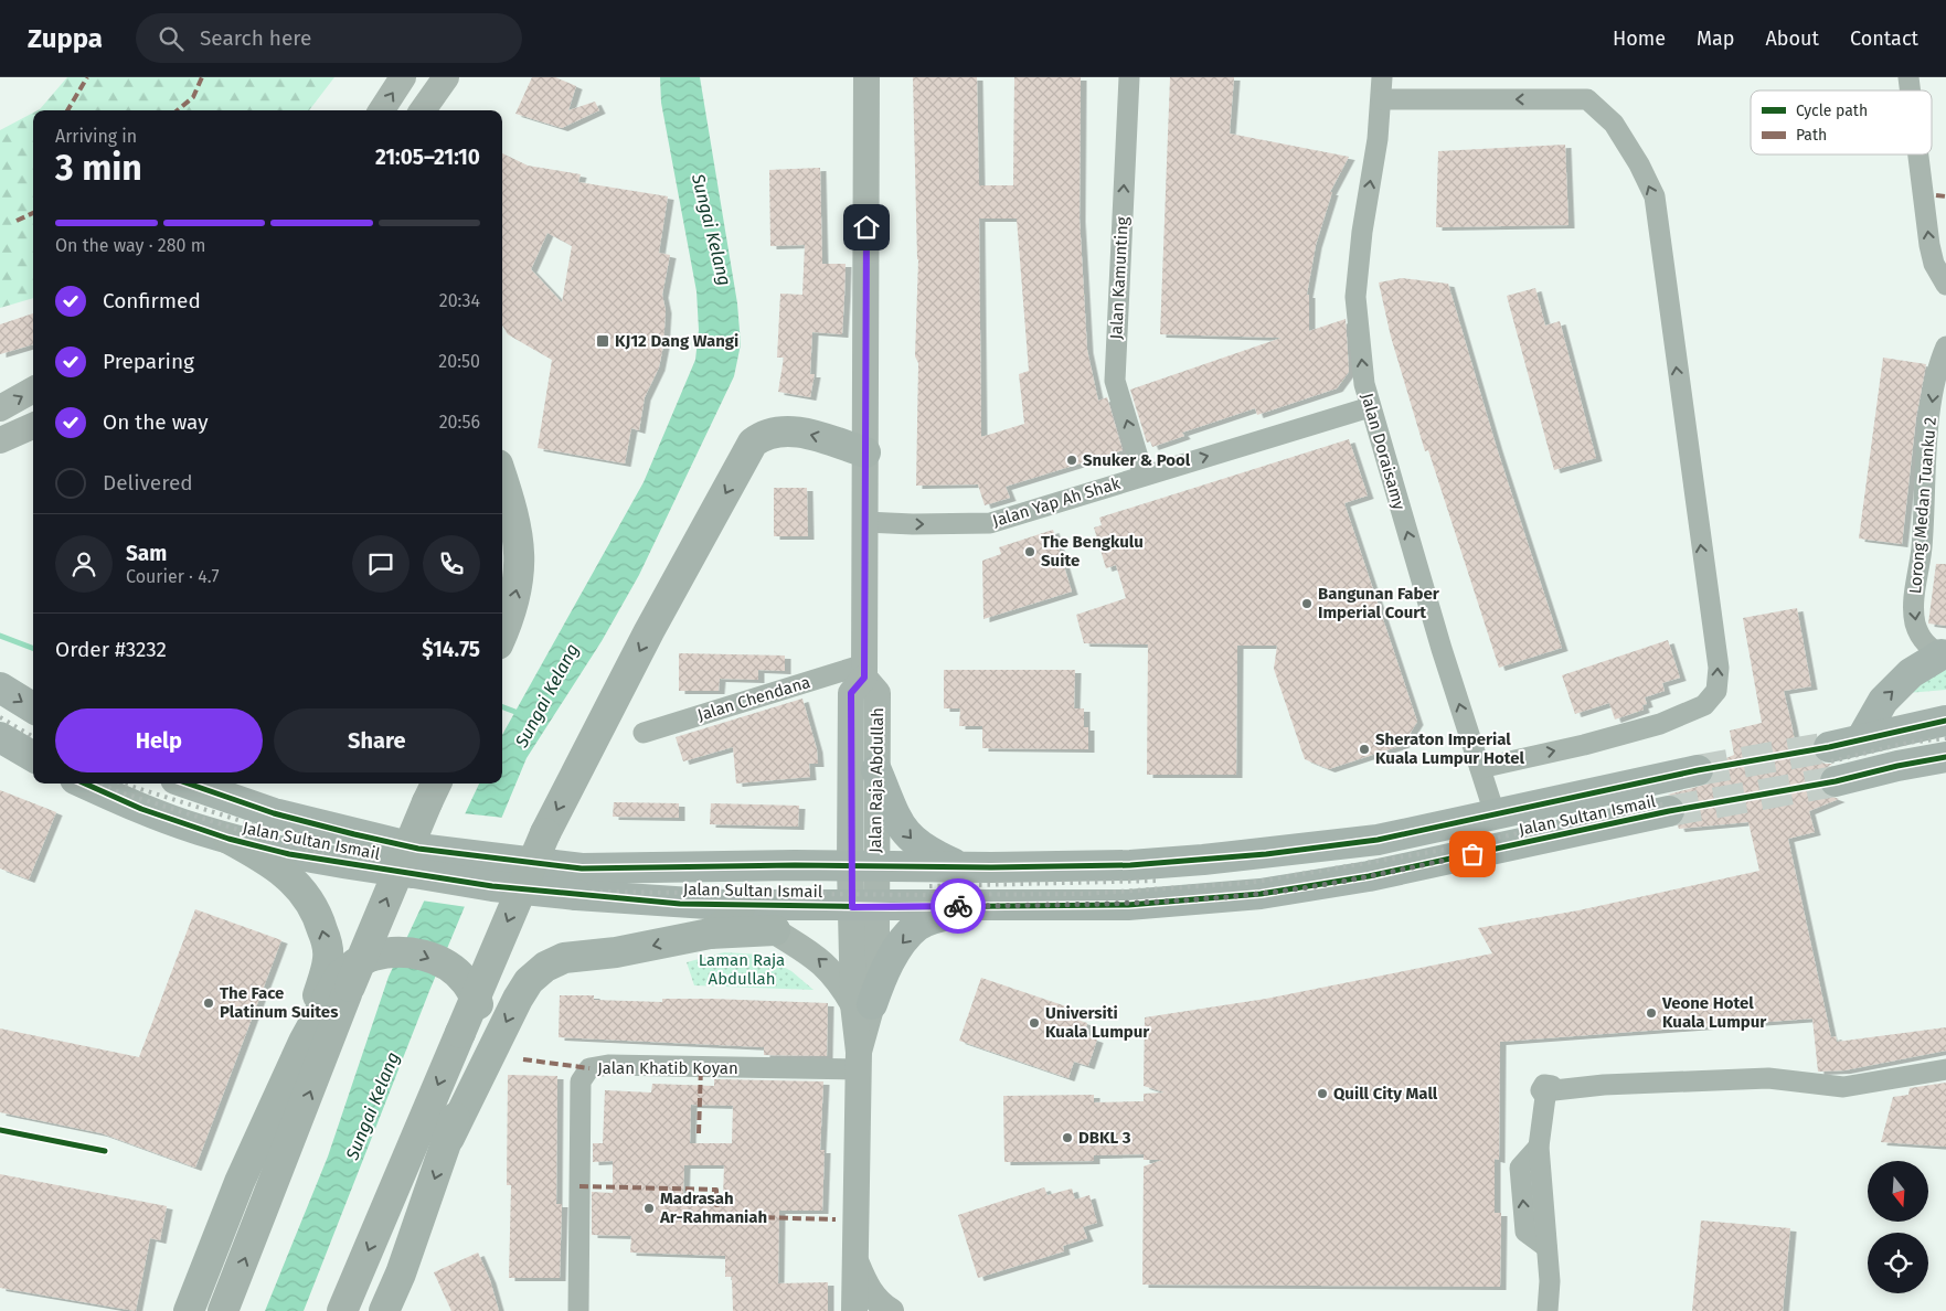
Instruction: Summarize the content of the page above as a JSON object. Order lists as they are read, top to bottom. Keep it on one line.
{"streets":{"main road":["Jalan Sultan Ismail"],"street":["Jalan Kamunting","Jalan Doraisamy","Jalan Yap Ah Shak","Lorong Medan Tuanku 2","Jalan Chendana","Jalan Raja Abdullah","Jalan Khatib Koyan"]},"crossings":[["Jalan Kamunting","Jalan Yap Ah Shak"],["Jalan Doraisamy","Jalan Yap Ah Shak"],["Jalan Doraisamy","Jalan Sultan Ismail"],["Jalan Yap Ah Shak","Jalan Raja Abdullah"],["Jalan Chendana","Jalan Raja Abdullah"],["Jalan Raja Abdullah","Jalan Sultan Ismail"],["Jalan Raja Abdullah","Jalan Khatib Koyan"]],"one_way":["Jalan Kamunting","Jalan Doraisamy","Jalan Yap Ah Shak","Lorong Medan Tuanku 2"],"water":["Sungai Kelang"],"parks":["Laman Raja Abdullah"],"places":{"transit":["KJ12 Dang Wangi"],"other":["Snuker & Pool","The Bengkulu Suite","Bangunan Faber Imperial Court","Sheraton Imperial Kuala Lumpur Hotel","The Face Platinum Suites","Veone Hotel Kuala Lumpur","Universiti Kuala Lumpur","Quill City Mall","DBKL 3","Madrasah Ar-Rahmaniah"]},"legend":["Cycle path","Path"],"north":"bottom","page":{"header":"Zuppa","search":"Search here","nav":["Home","Map","About","Contact"],"heading":["3 min","Arriving in","21:05–21:10"],"panel":["Sam","Courier · 4.7","Order #3232","$14.75"],"bar":"On the way · 280 m","list":[["Confirmed","20:34"],["Preparing","20:50"],["On the way","20:56"],"Delivered"],"buttons":["Help","Share"]}}
